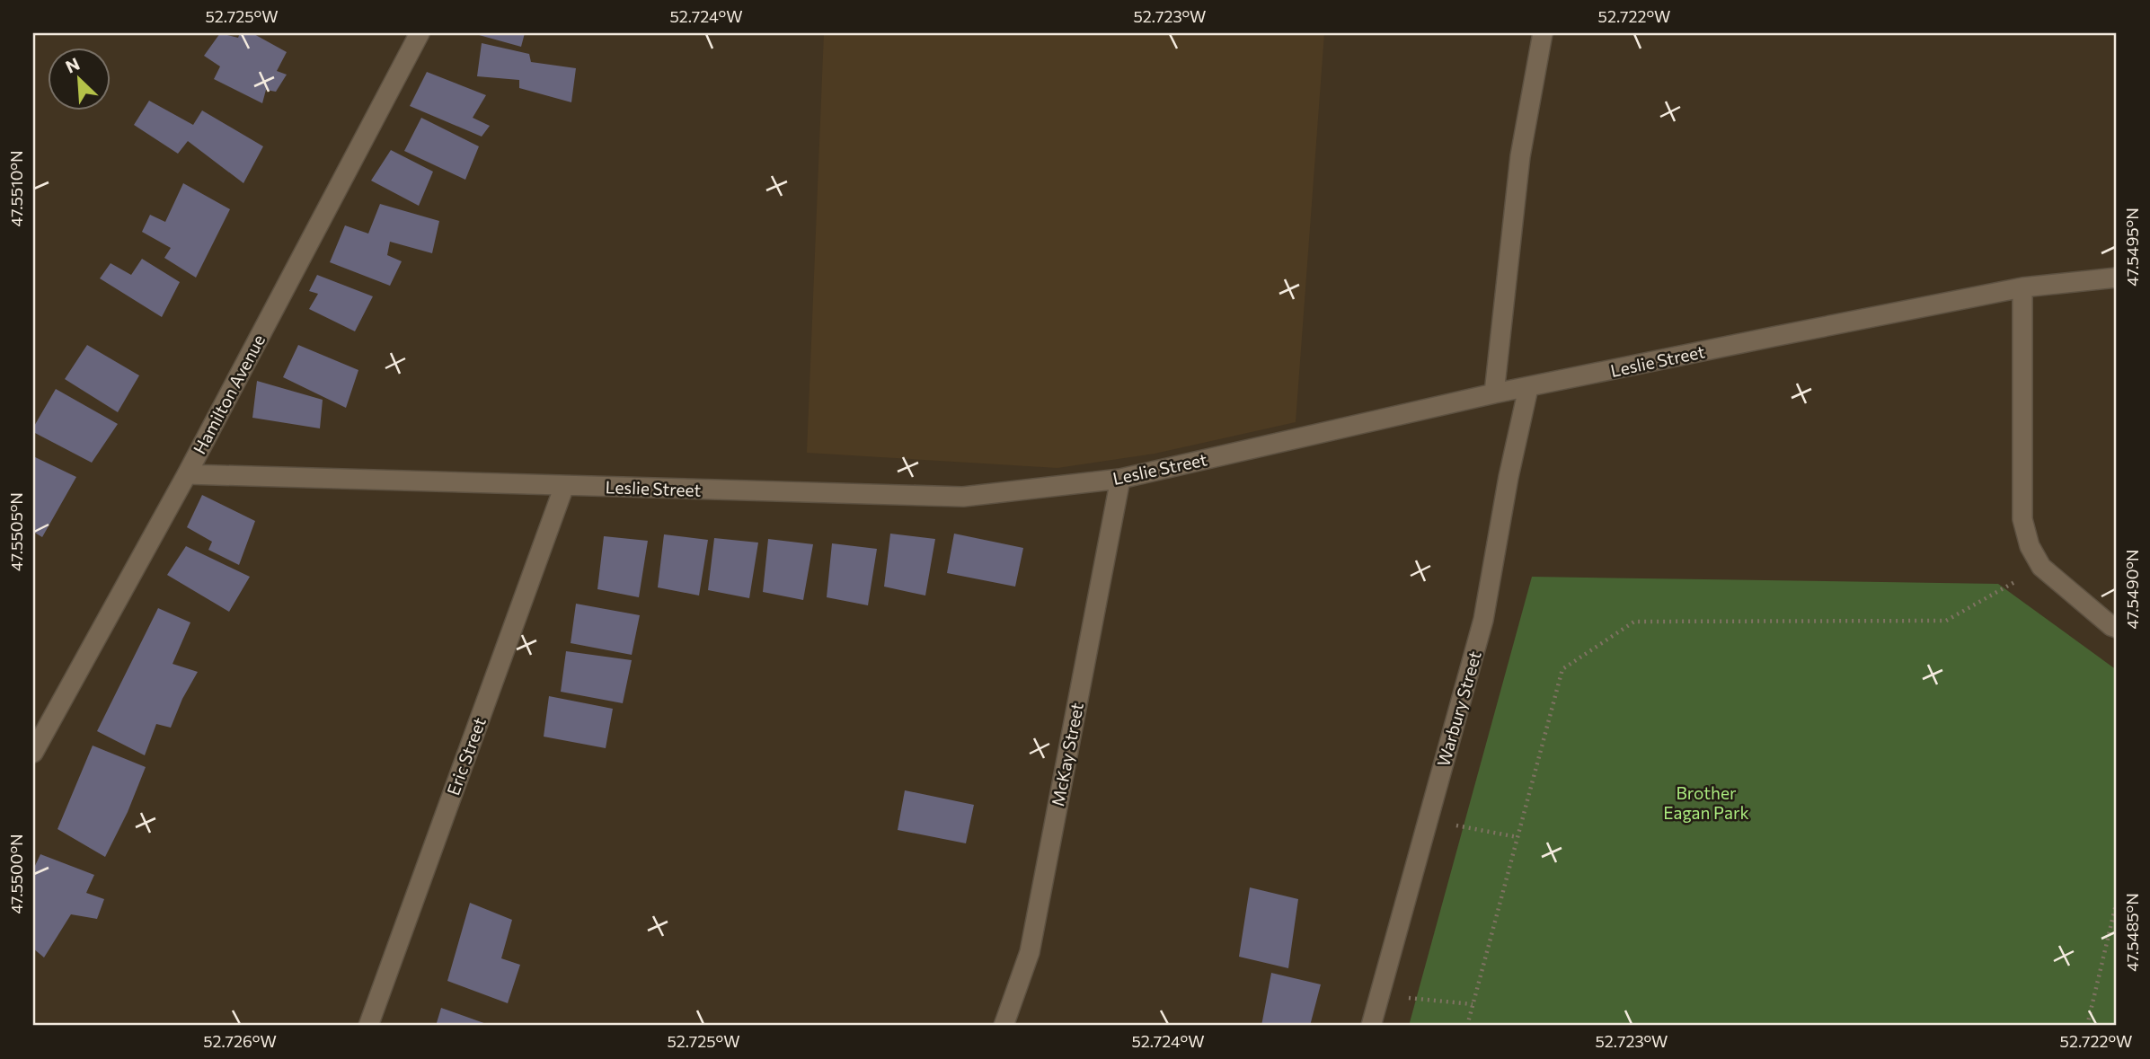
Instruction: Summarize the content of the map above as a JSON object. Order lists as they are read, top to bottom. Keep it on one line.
{"streets":{"street":["Leslie Street","Hamilton Avenue","Warbury Street","McKay Street","Eric Street"]},"crossings":[["Leslie Street","Hamilton Avenue"],["Leslie Street","Warbury Street"],["Leslie Street","McKay Street"],["Leslie Street","Eric Street"]],"parks":["Brother Eagan Park"],"north":"top left","coordinates":["52.725°W","52.724°W","52.723°W","52.722°W","47.5510°N","47.5495°N","47.5505°N","47.5490°N","47.5500°N","47.5485°N","52.726°W"]}
